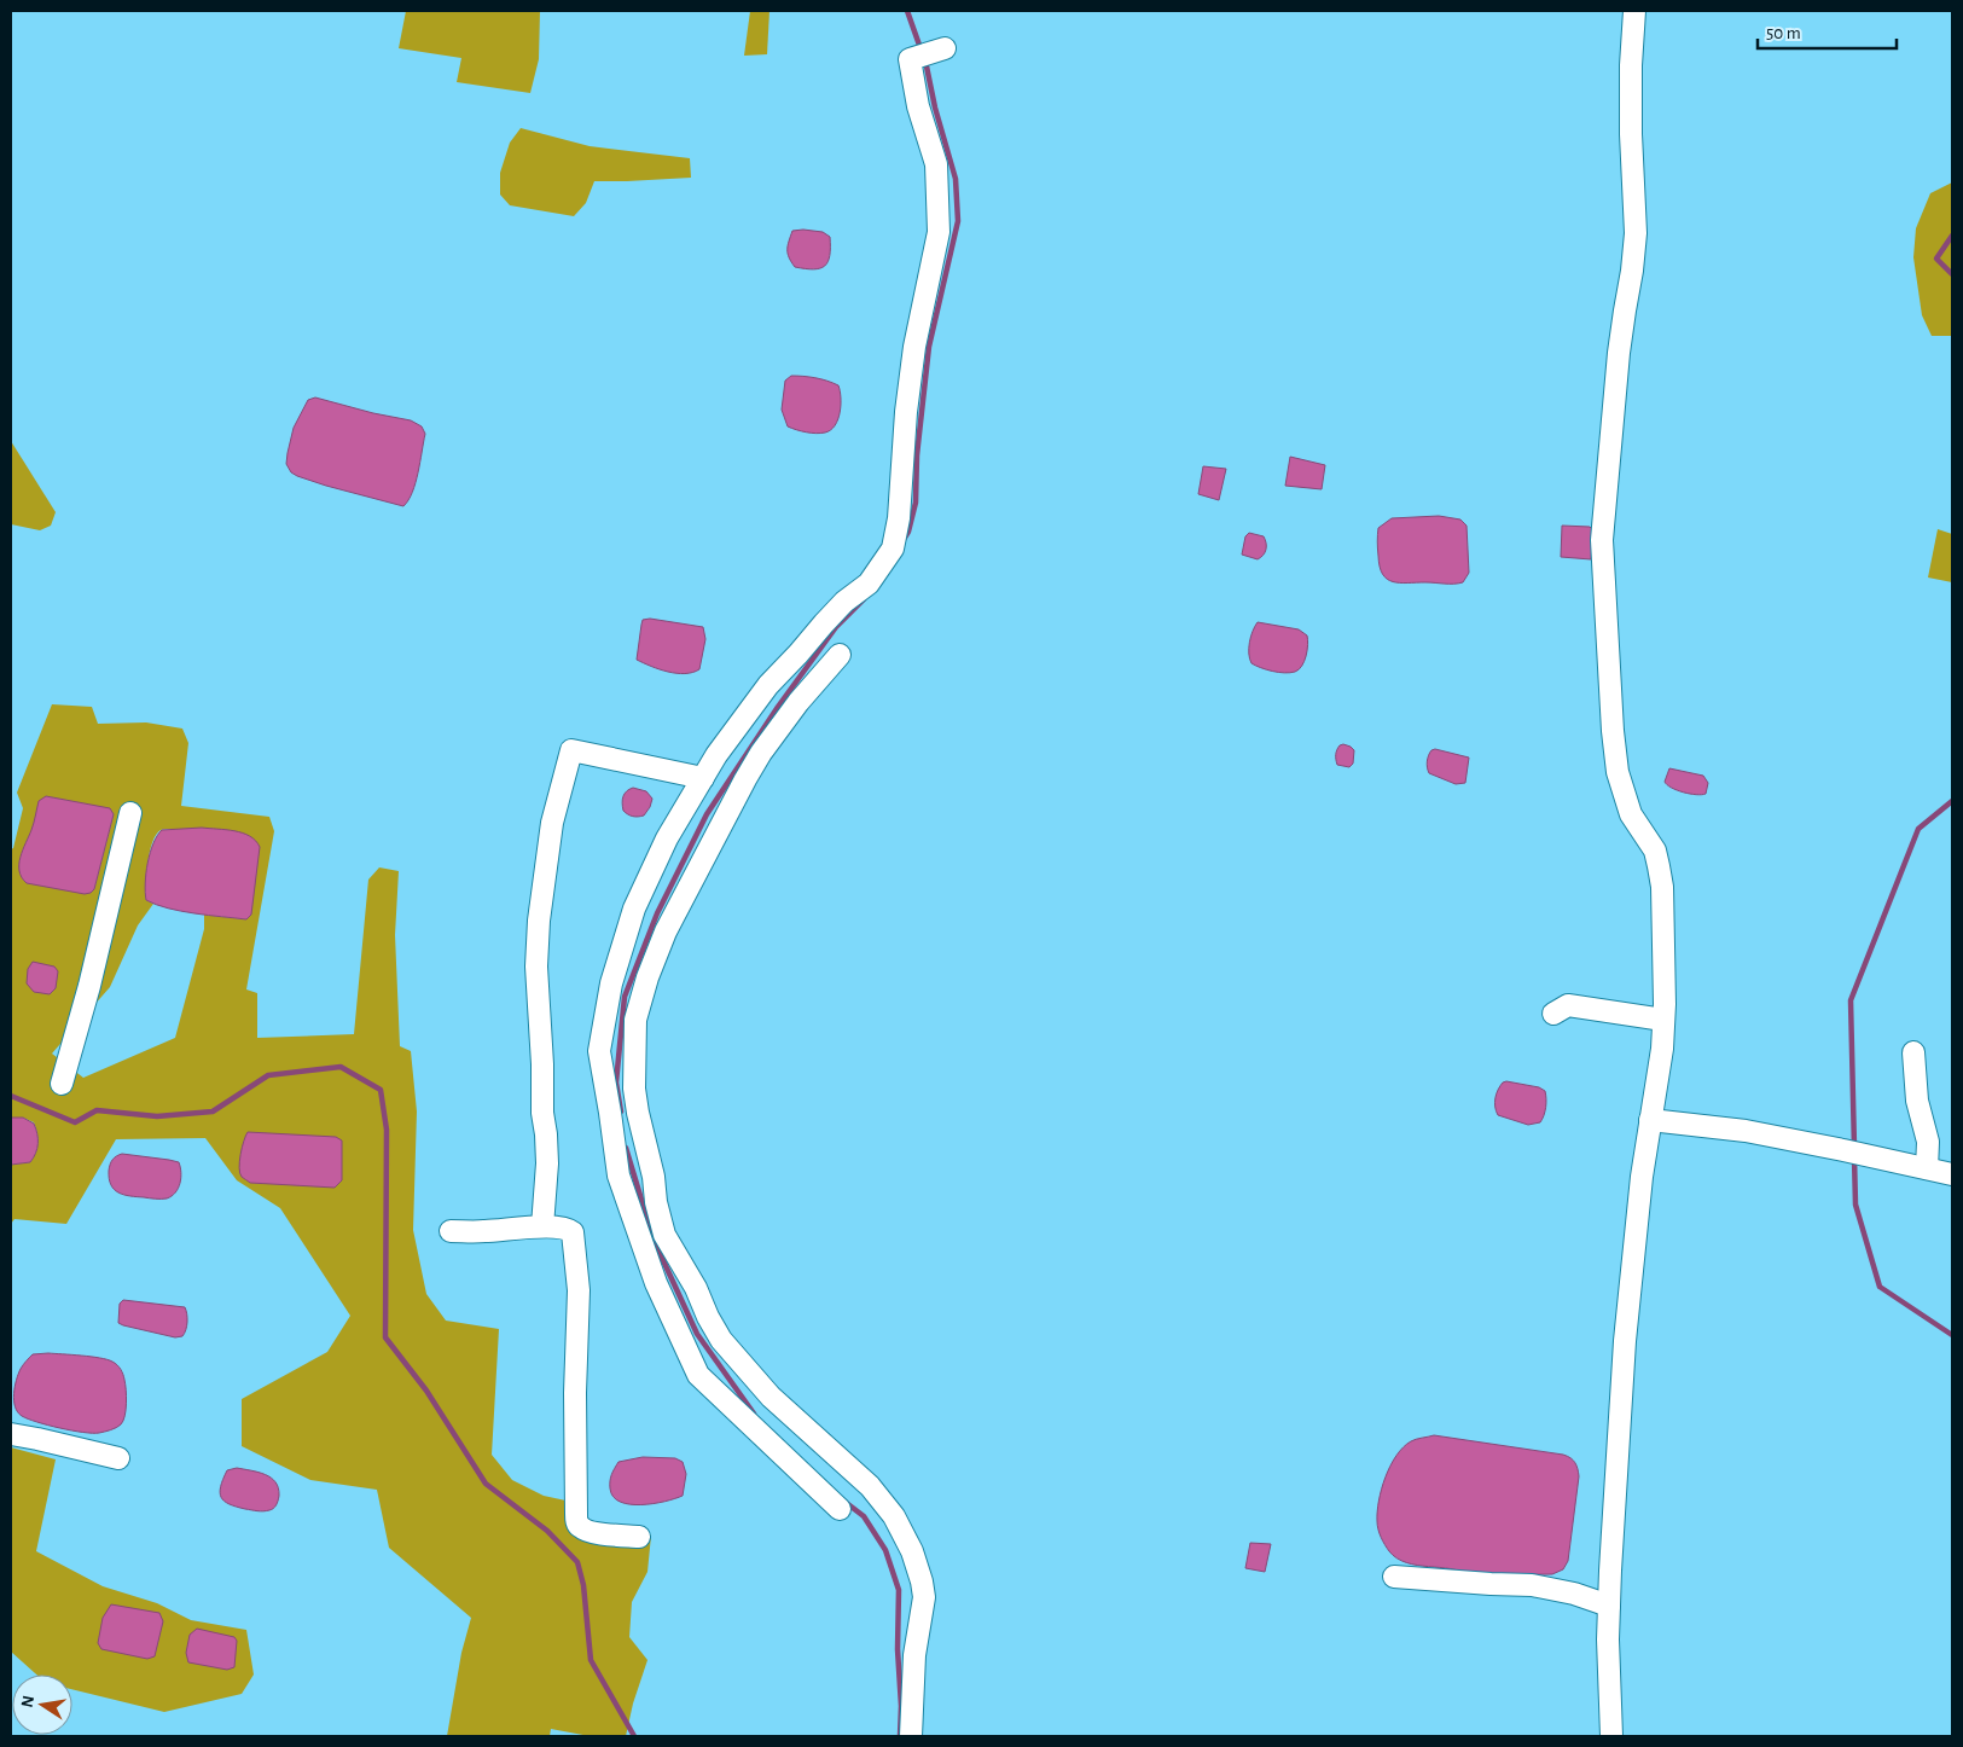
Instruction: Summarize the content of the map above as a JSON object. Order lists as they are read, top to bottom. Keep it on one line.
{"scale_bar":"50 m","north":"left"}
